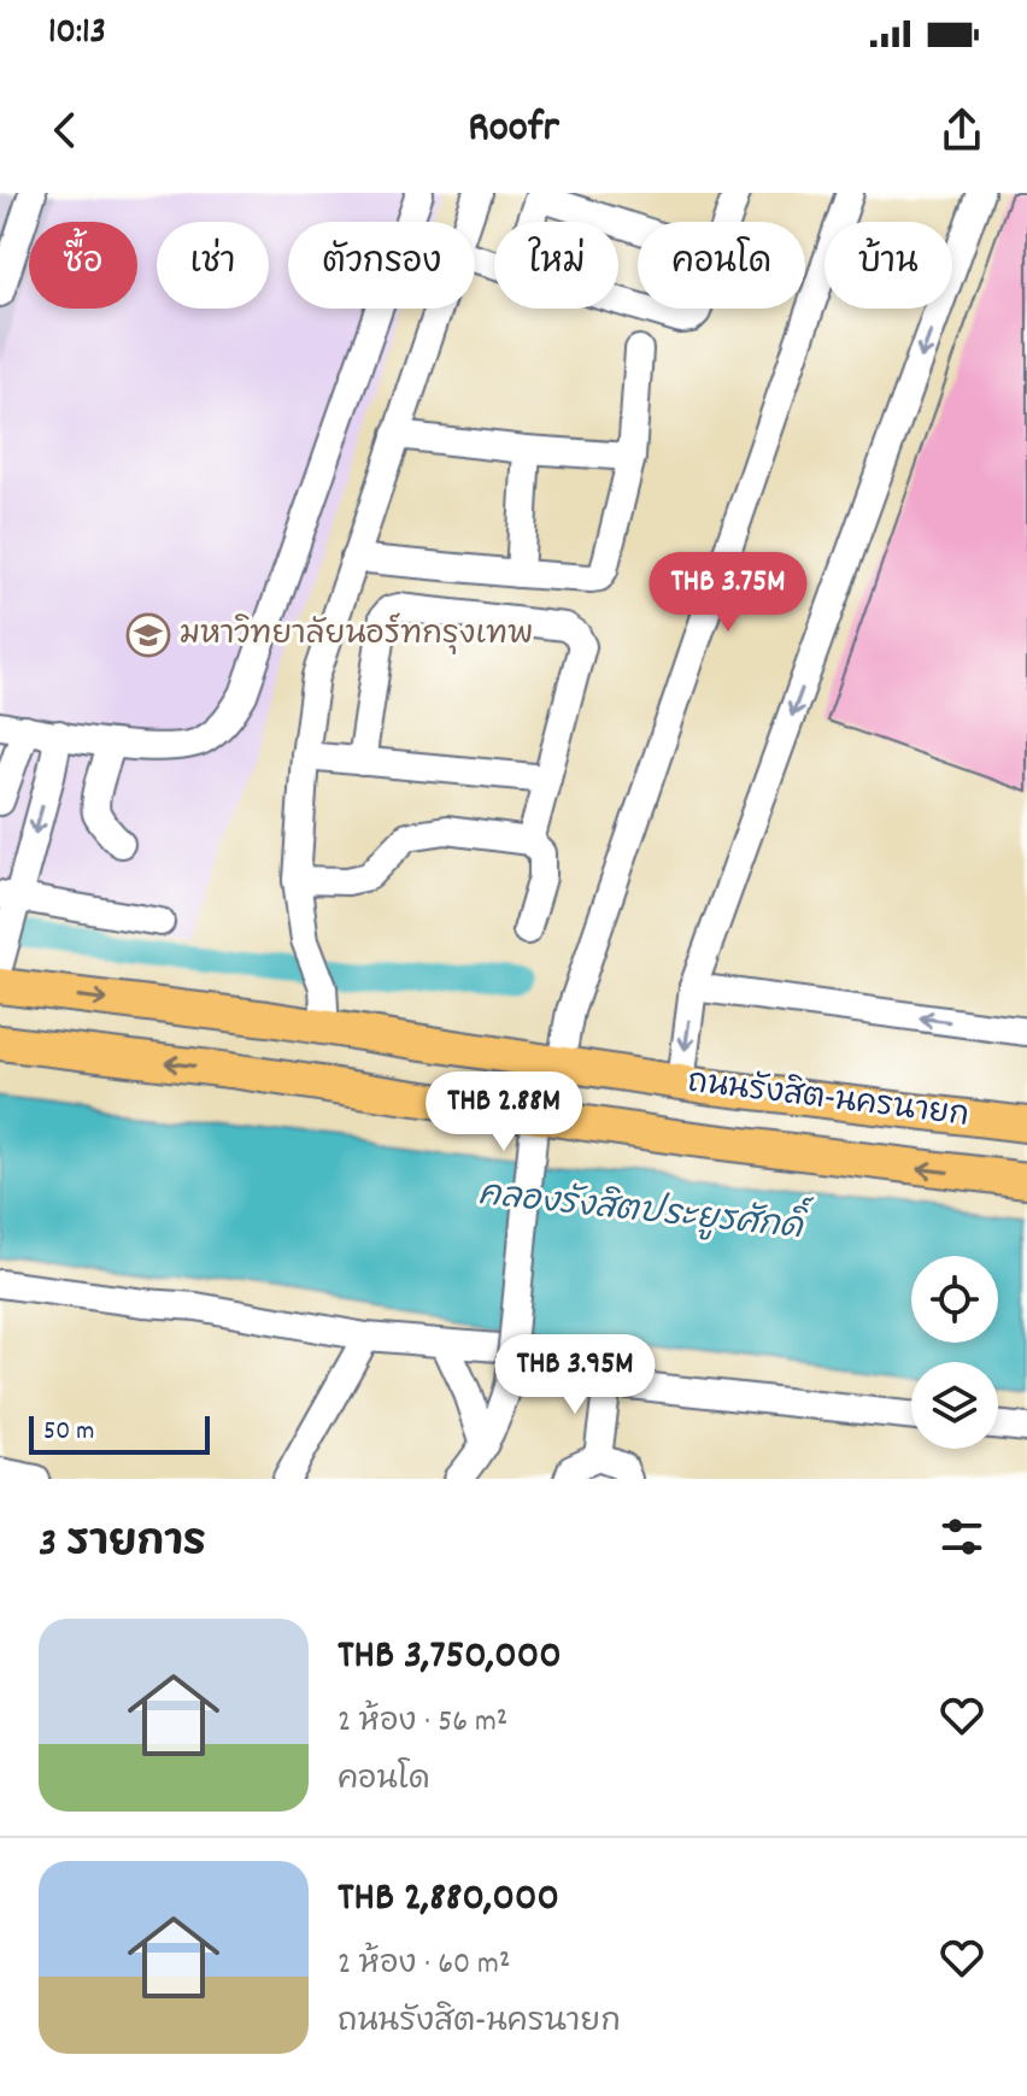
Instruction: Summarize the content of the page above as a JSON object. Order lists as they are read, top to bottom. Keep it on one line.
{"streets":{"main road":["ถนนรังสิต-นครนายก"]},"water":["คลองรังสิตประยูรศักดิ์"],"places":{"school or university":["มหาวิทยาลัยนอร์ทกรุงเทพ"]},"scale_bar":"50 m","page":{"status":"10:13","header":"Roofr","chip":["ซื้อ","เช่า","ตัวกรอง","ใหม่","คอนโด","บ้าน"],"price":["THB 3.75M","THB 2.88M","THB 3.95M"],"scale":"50 m","heading":"3 รายการ","list":[{"name":"THB 3,750,000","note":"2 ห้อง · 56 m² · คอนโด"},{"name":"THB 2,880,000","note":"2 ห้อง · 60 m² · ถนนรังสิต-นครนายก"}]}}
